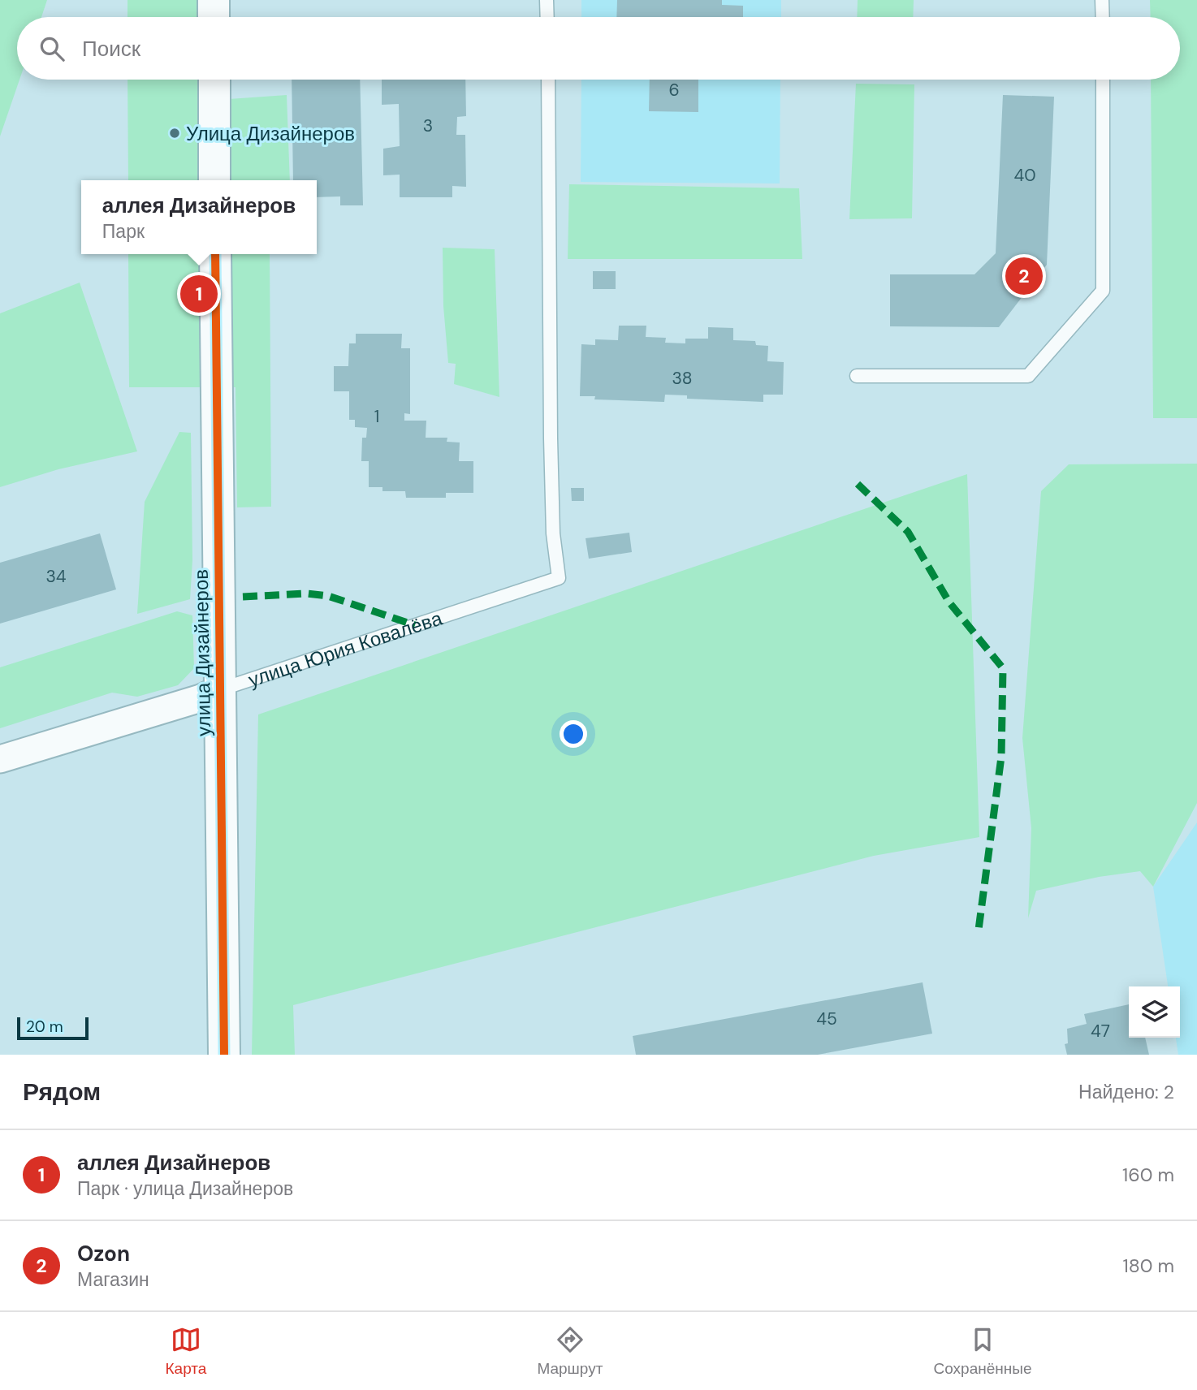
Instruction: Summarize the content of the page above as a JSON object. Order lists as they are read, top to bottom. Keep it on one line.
{"streets":{"street":["улица Юрия Ковалёва","улица Дизайнеров"]},"crossings":[["улица Юрия Ковалёва","улица Дизайнеров"]],"places":["Улица Дизайнеров"],"house_numbers":["6","3","40","38","1","34","45","47"],"scale_bar":"20 m","page":{"search":"Поиск","popup":["аллея Дизайнеров","Парк"],"pins":["2","1"],"scale":"20 m","heading":["Рядом","Найдено: 2"],"list":[{"mark":"1","name":"аллея Дизайнеров","note":"Парк · улица Дизайнеров","value":"160 m"},{"mark":"2","name":"Ozon","note":"Магазин","value":"180 m"}],"nav":["Карта","Маршрут","Сохранённые"]}}
